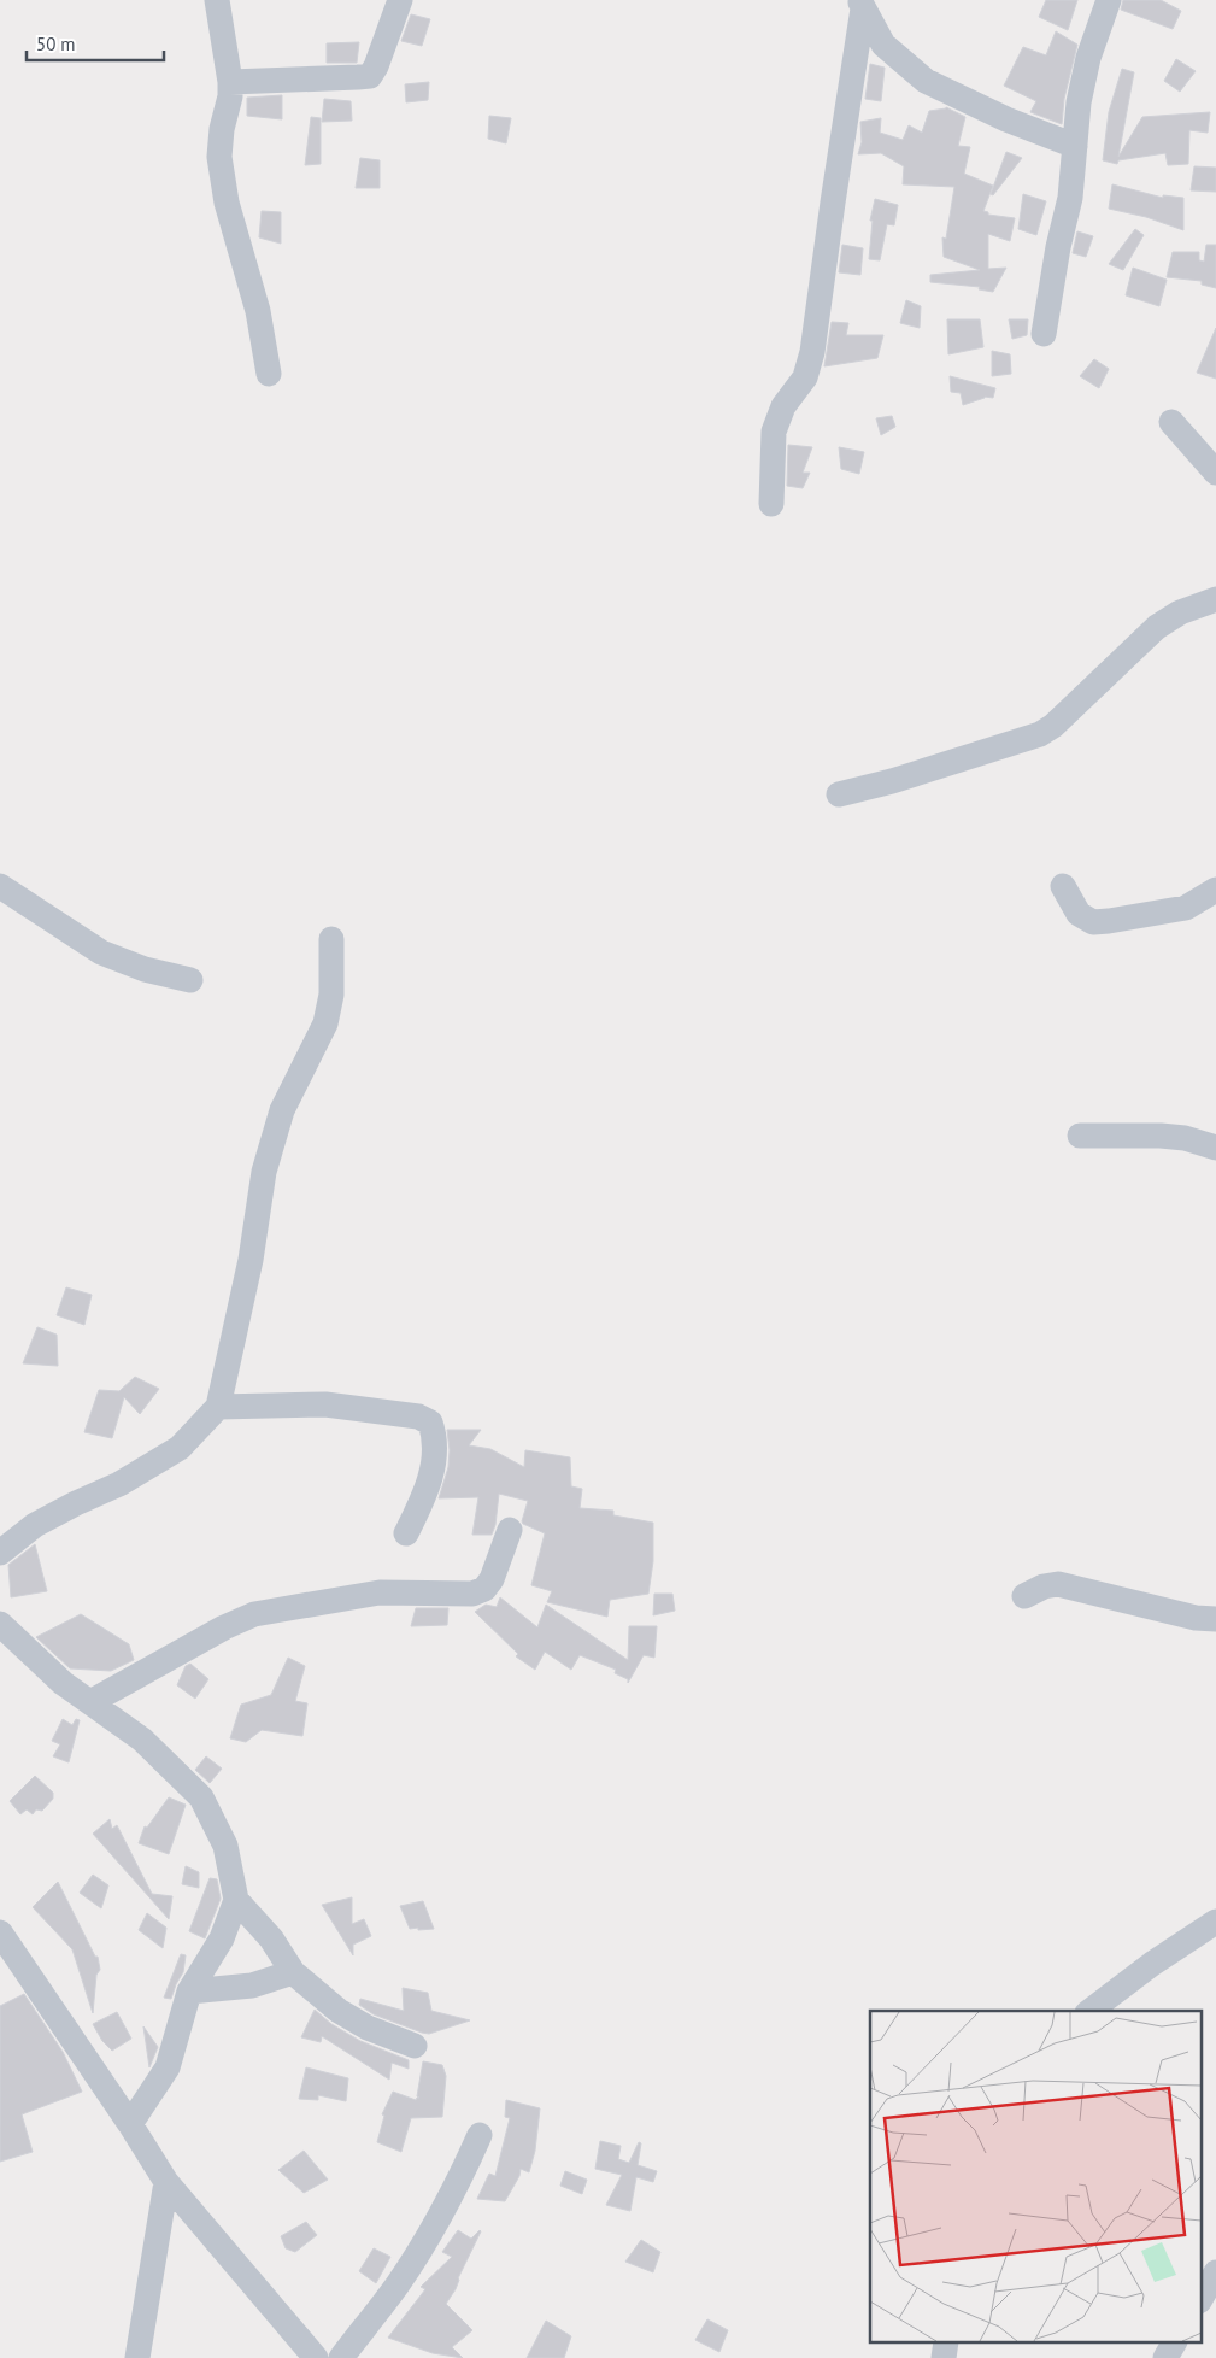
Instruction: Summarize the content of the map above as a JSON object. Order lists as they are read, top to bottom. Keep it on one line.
{"scale_bar":"50 m"}
